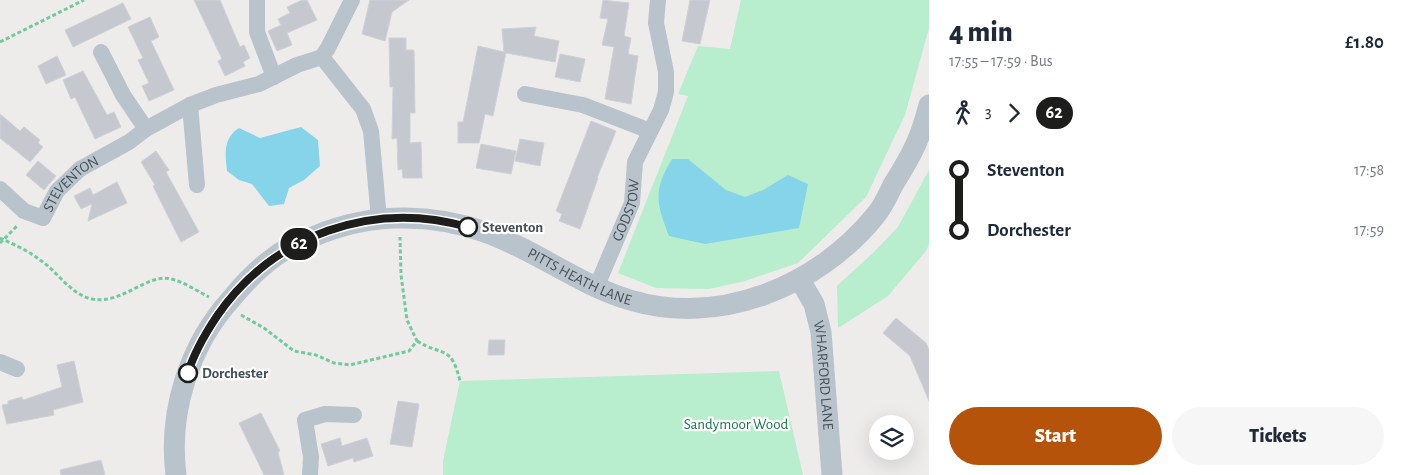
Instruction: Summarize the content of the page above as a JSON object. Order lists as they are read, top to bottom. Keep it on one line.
{"streets":{"street":["STEVENTON","GODSTOW","PITTS HEATH LANE","WHARFORD LANE"]},"crossings":[["GODSTOW","PITTS HEATH LANE"],["PITTS HEATH LANE","WHARFORD LANE"]],"parks":["Sandymoor Wood"],"places":["Steventon","Dorchester"],"lines":["bus line 62"],"page":{"on_map":"62","heading":["4 min","17:55 – 17:59 · Bus","£1.80"],"legs":["3","62"],"list":[{"name":"Steventon","value":"17:58"},{"name":"Dorchester","value":"17:59"}],"buttons":["Start","Tickets"]}}
